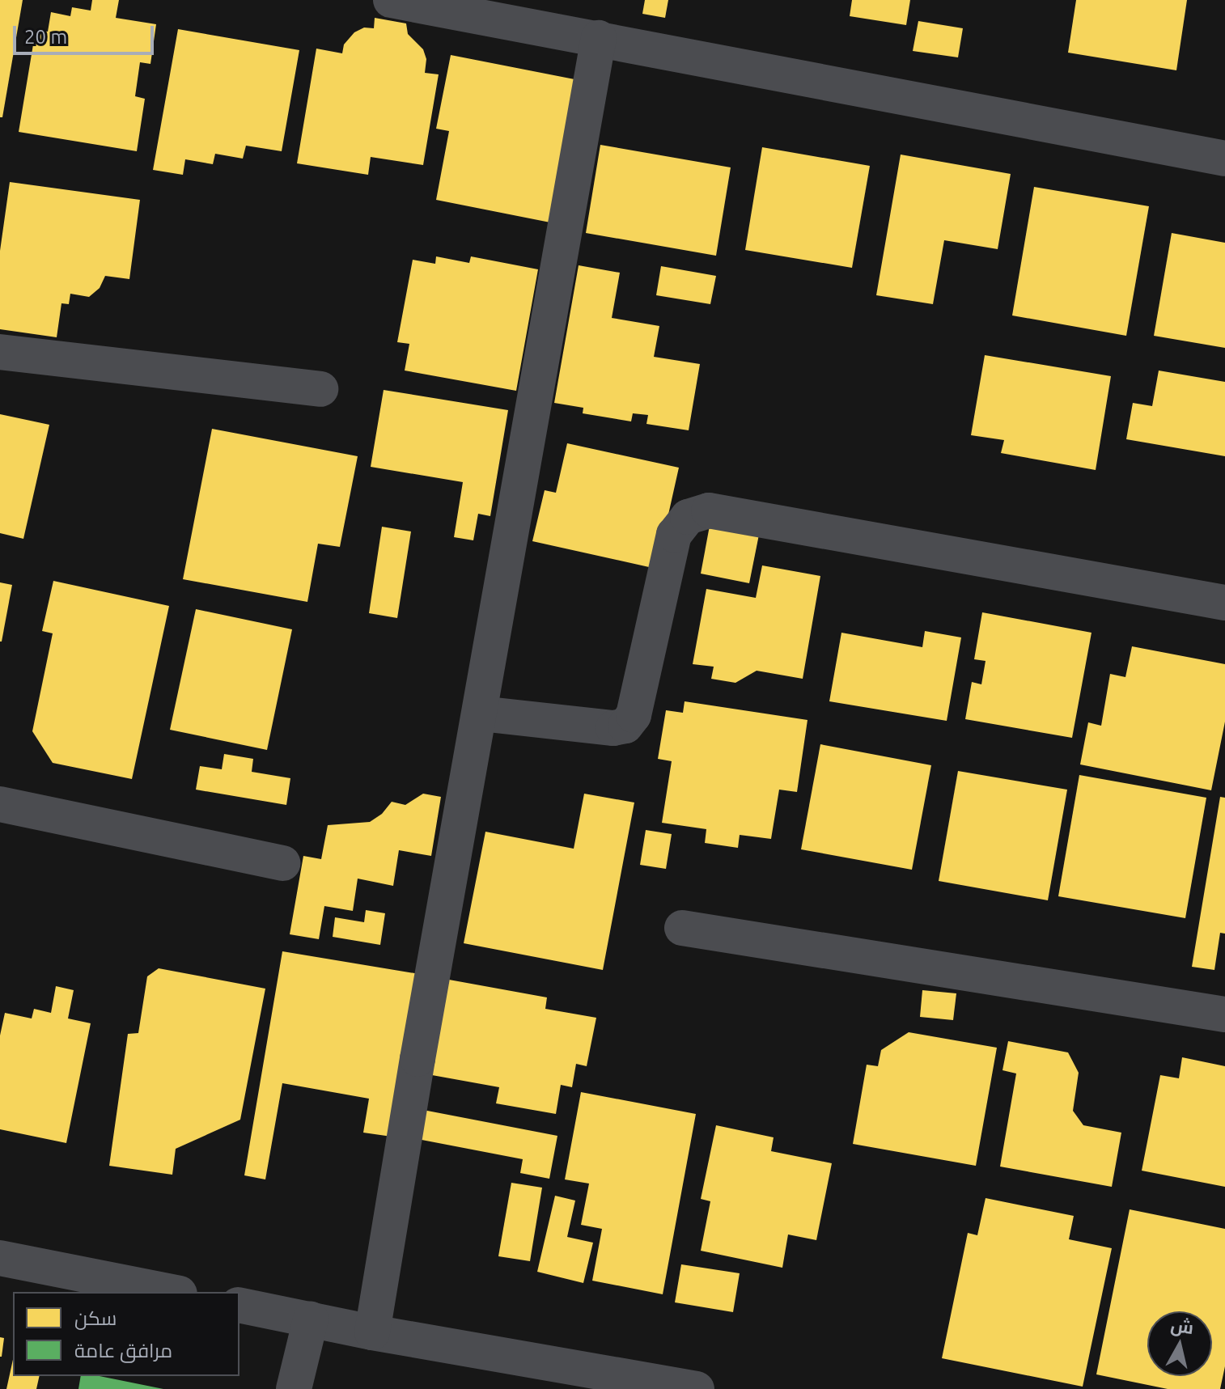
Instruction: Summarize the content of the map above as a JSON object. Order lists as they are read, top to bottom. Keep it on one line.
{"legend":["سكن","مرافق عامة"],"scale_bar":"20 m","north":"top"}
